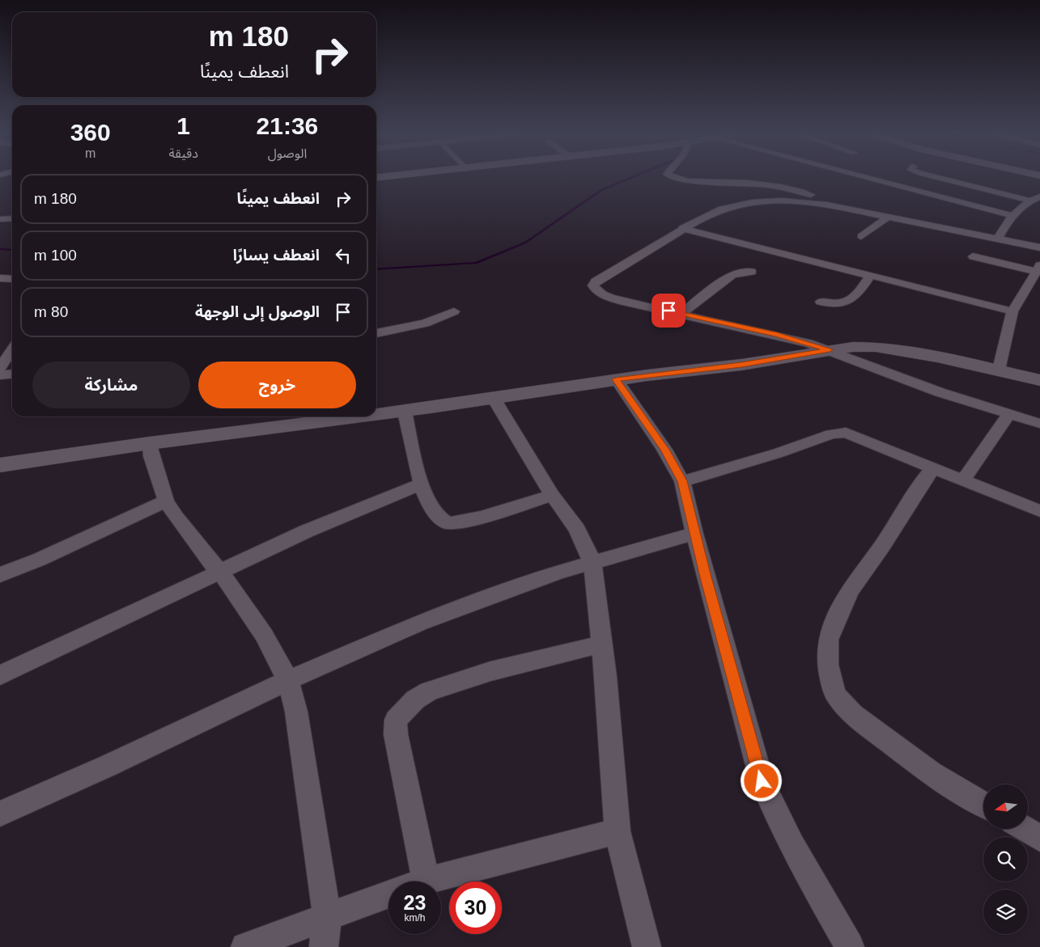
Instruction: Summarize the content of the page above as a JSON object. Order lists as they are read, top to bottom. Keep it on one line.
{"north":"left","page":{"turn":["180 m","انعطف يمينًا"],"eta":["21:36","الوصول","1","دقيقة","360","m"],"list":[{"name":"انعطف يمينًا","value":"180 m"},{"name":"انعطف يسارًا","value":"100 m"},{"name":"الوصول إلى الوجهة","value":"80 m"}],"buttons":["خروج","مشاركة"],"speed":"23 km/h","limit":"30"}}
